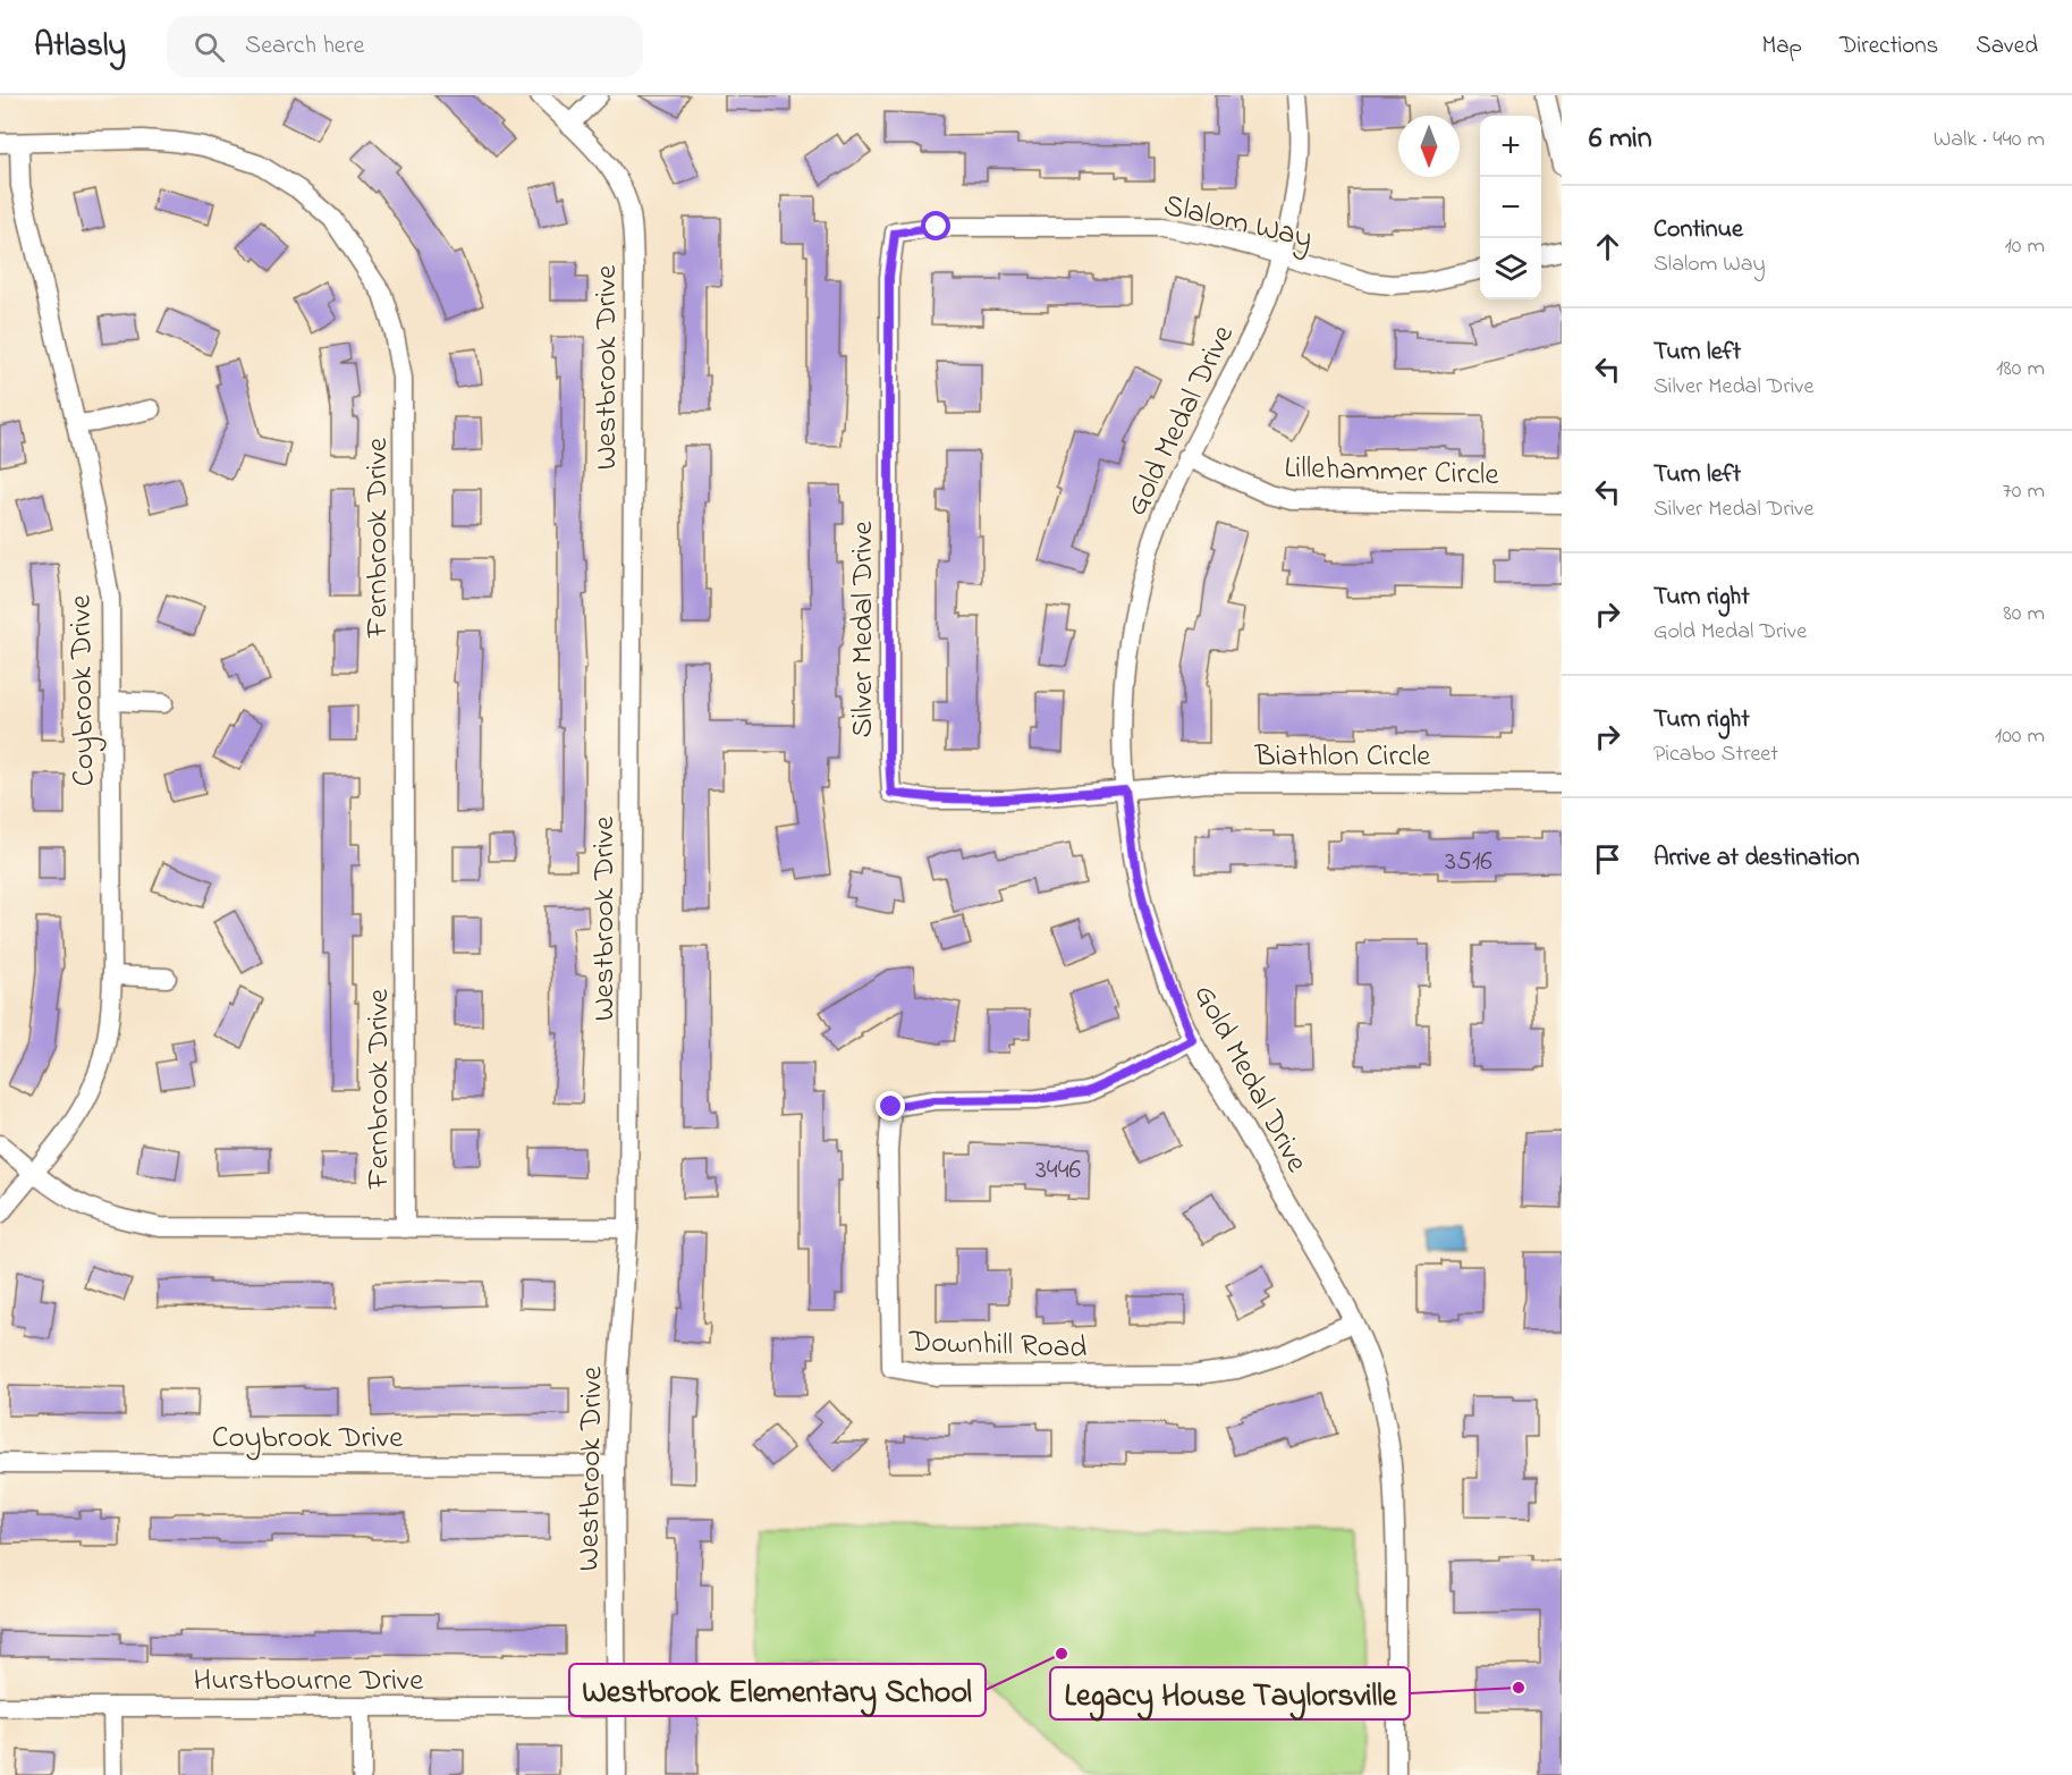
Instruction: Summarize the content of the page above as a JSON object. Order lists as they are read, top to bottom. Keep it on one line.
{"streets":{"street":["Slalom Way","Westbrook Drive","Gold Medal Drive","Lillehammer Circle","Fernbrook Drive","Silver Medal Drive","Coybrook Drive","Biathlon Circle","Downhill Road","Hurstbourne Drive"]},"crossings":[["Slalom Way","Gold Medal Drive"],["Slalom Way","Silver Medal Drive"],["Westbrook Drive","Coybrook Drive"],["Westbrook Drive","Hurstbourne Drive"],["Gold Medal Drive","Lillehammer Circle"],["Gold Medal Drive","Silver Medal Drive"],["Gold Medal Drive","Biathlon Circle"],["Gold Medal Drive","Downhill Road"],["Fernbrook Drive","Coybrook Drive"],["Silver Medal Drive","Biathlon Circle"]],"places":["Westbrook Elementary School","Legacy House Taylorsville"],"house_numbers":["3516","3446"],"north":"bottom","page":{"header":"Atlasly","search":"Search here","nav":["Map","Directions","Saved"],"heading":["6 min","Walk · 440 m"],"map_buttons":["+","−"],"list":[["Continue","Slalom Way","10 m"],["Turn left","Silver Medal Drive","180 m"],["Turn left","Silver Medal Drive","70 m"],["Turn right","Gold Medal Drive","80 m"],["Turn right","Picabo Street","100 m"],"Arrive at destination"]}}
